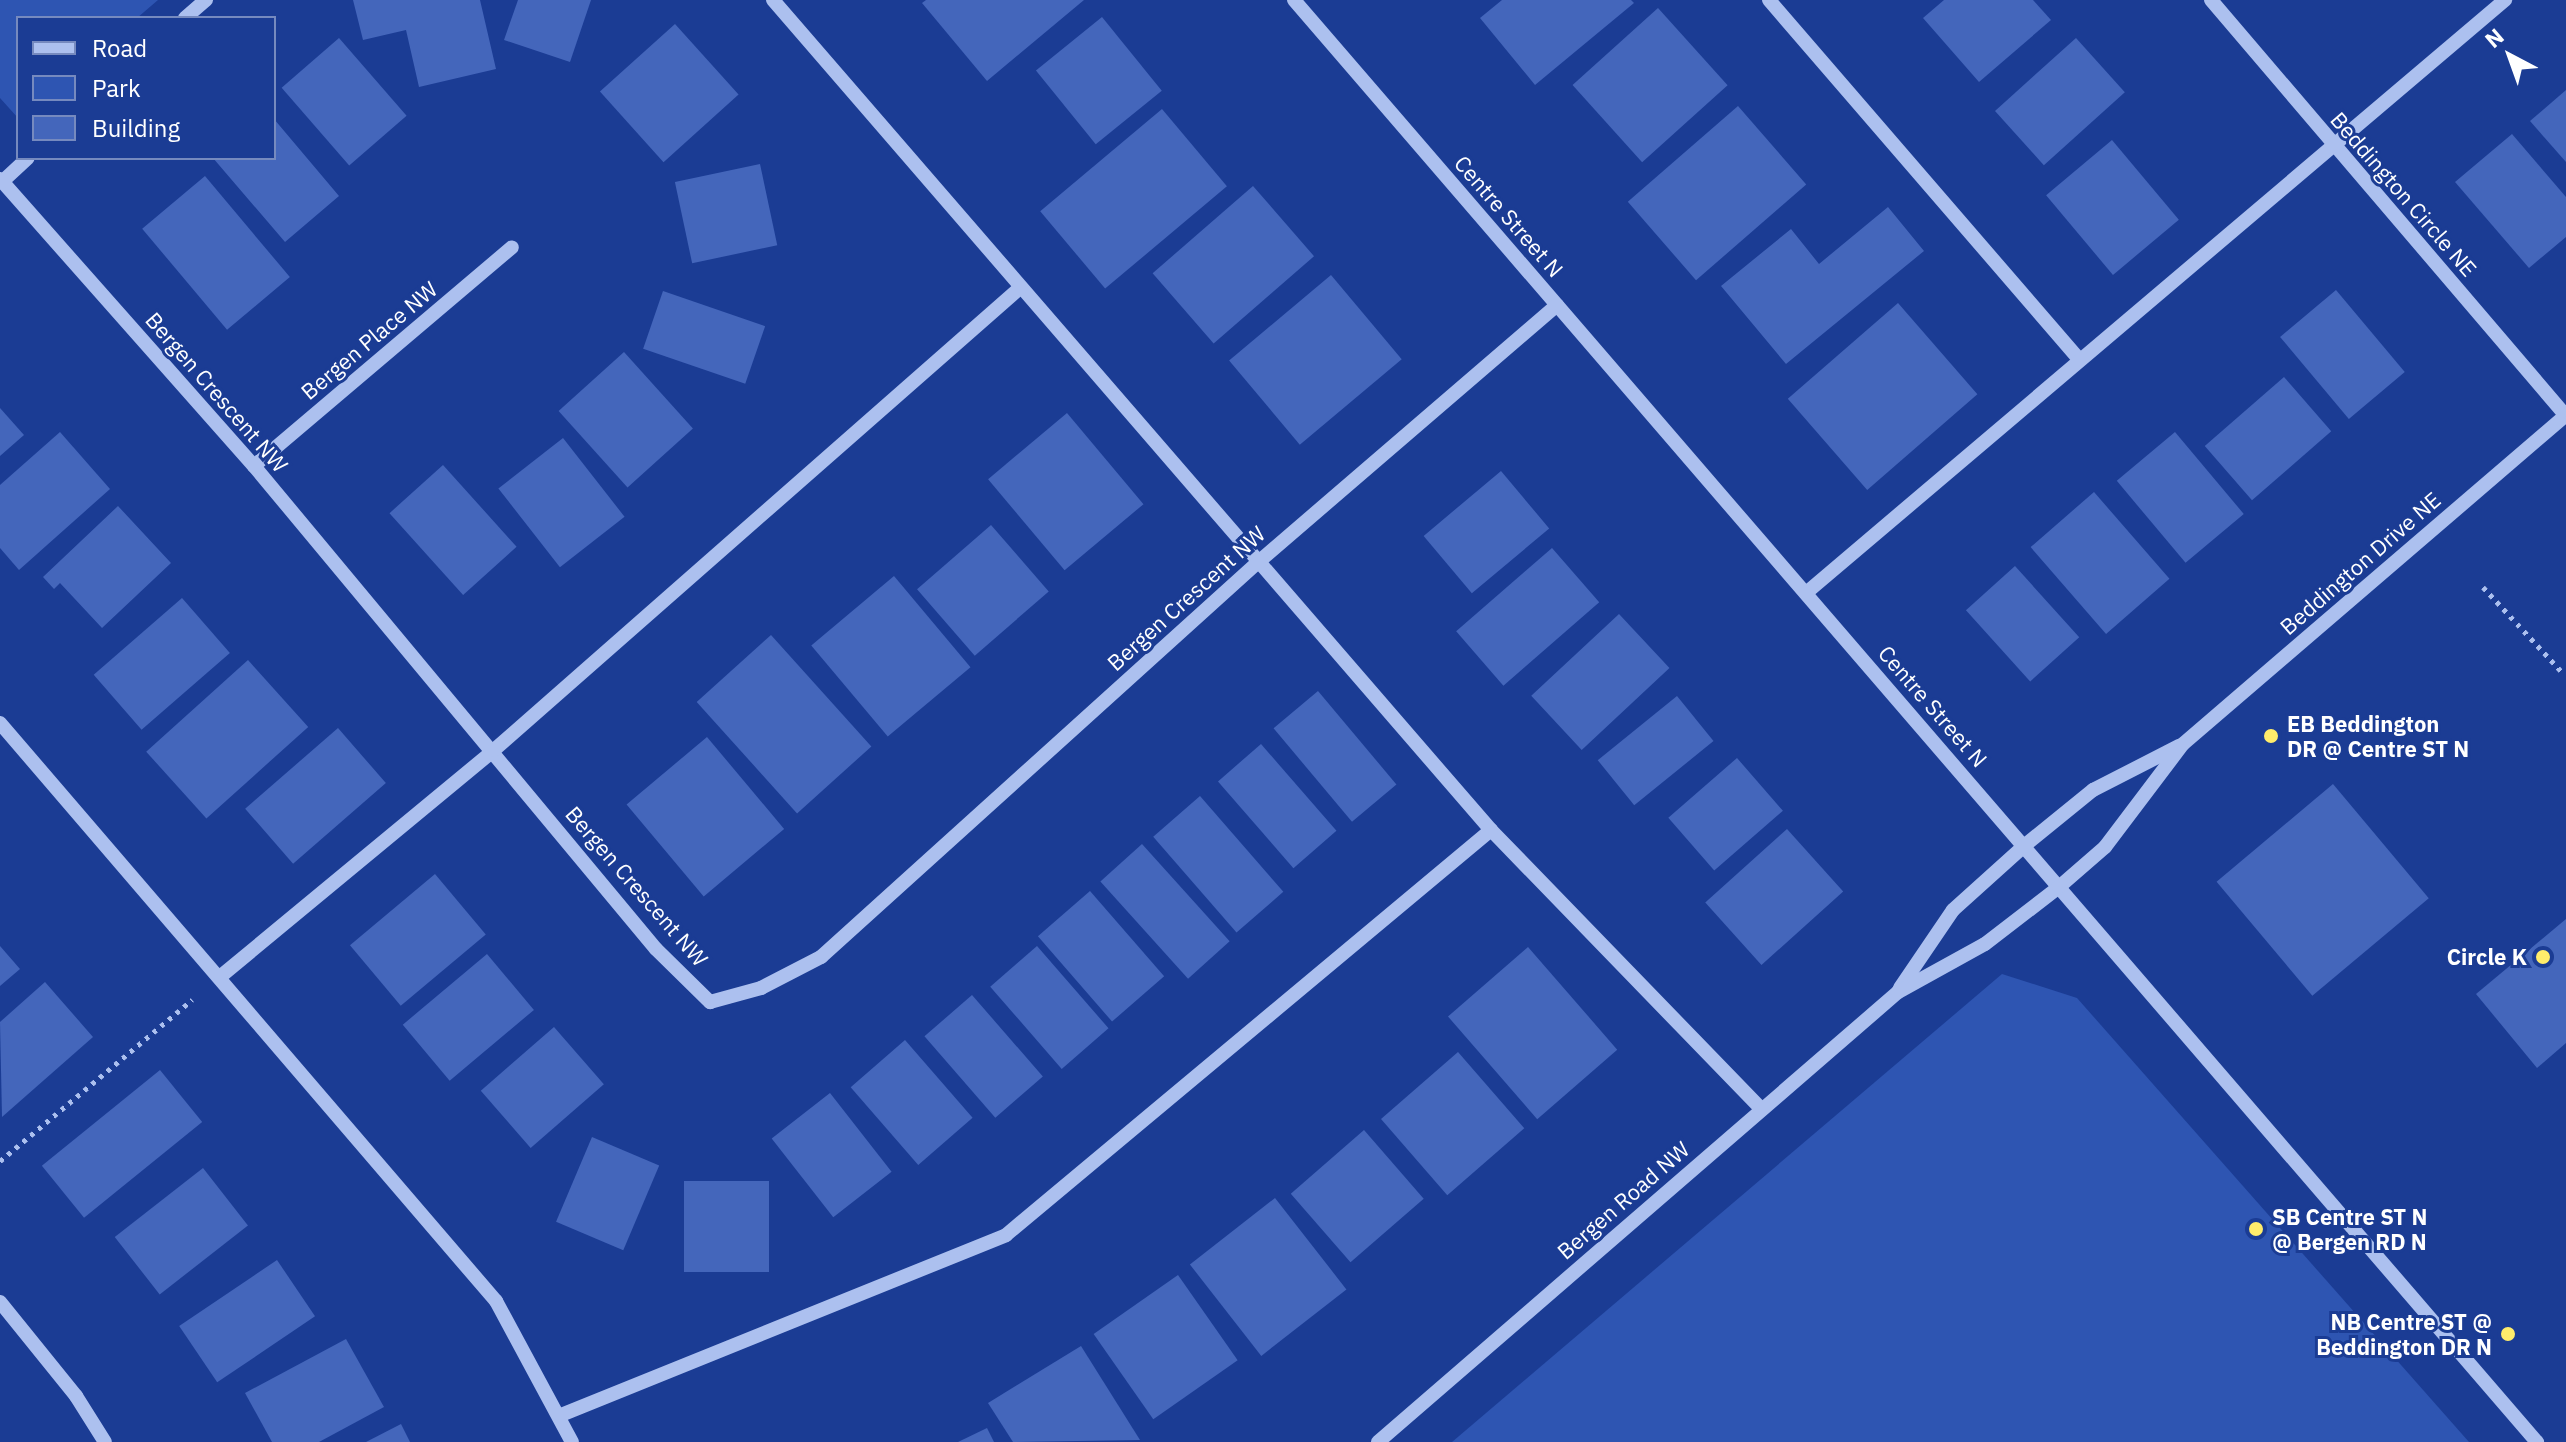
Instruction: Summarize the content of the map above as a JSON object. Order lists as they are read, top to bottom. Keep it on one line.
{"streets":{"street":["Beddington Circle NE","Centre Street N","Bergen Place NW","Bergen Crescent NW","Beddington Drive NE","Bergen Road NW"]},"crossings":[["Beddington Circle NE","Beddington Drive NE"],["Centre Street N","Bergen Crescent NW"],["Centre Street N","Beddington Drive NE"],["Centre Street N","Bergen Road NW"],["Bergen Place NW","Bergen Crescent NW"],["Beddington Drive NE","Bergen Road NW"]],"places":["EB Beddington DR @ Centre ST N","Circle K","SB Centre ST N @ Bergen RD N","NB Centre ST @ Beddington DR N"],"legend":["Road","Park","Building"],"north":"top left"}
